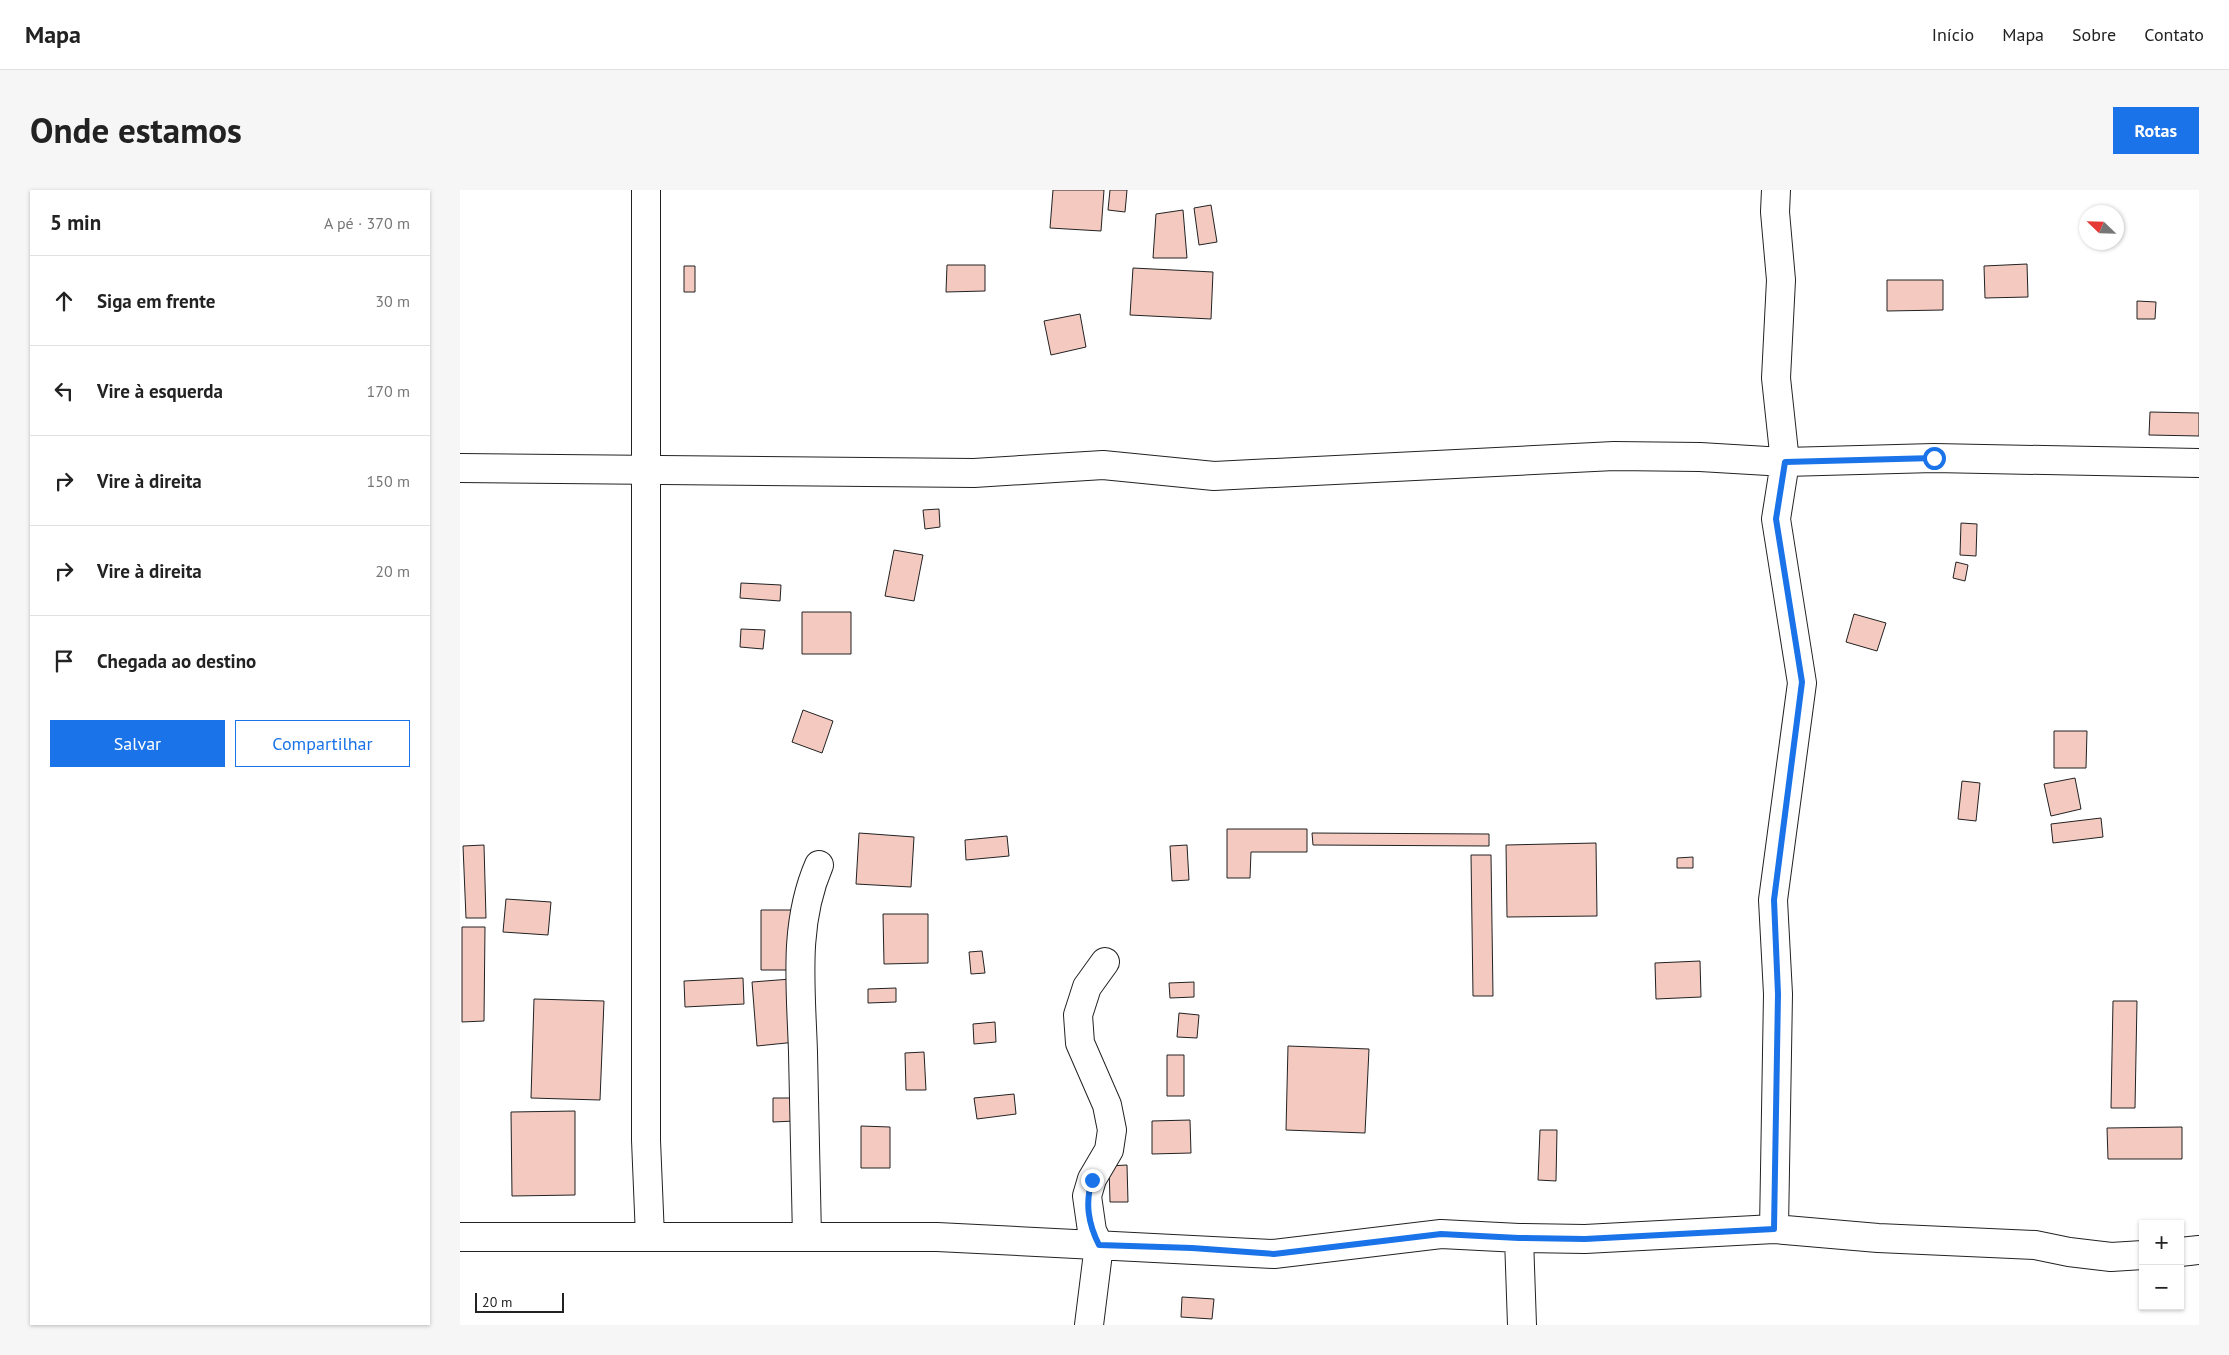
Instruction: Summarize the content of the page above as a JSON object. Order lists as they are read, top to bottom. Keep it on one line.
{"scale_bar":"20 m","north":"top left","page":{"header":"Mapa","nav":["Início","Mapa","Sobre","Contato"],"title":"Onde estamos","buttons":["Rotas",["Salvar","Compartilhar"]],"heading":["5 min","A pé · 370 m"],"list":[["Siga em frente","30 m"],["Vire à esquerda","170 m"],["Vire à direita","150 m"],["Vire à direita","20 m"],"Chegada ao destino"],"map_buttons":["+","−"],"scale":"20 m"}}
